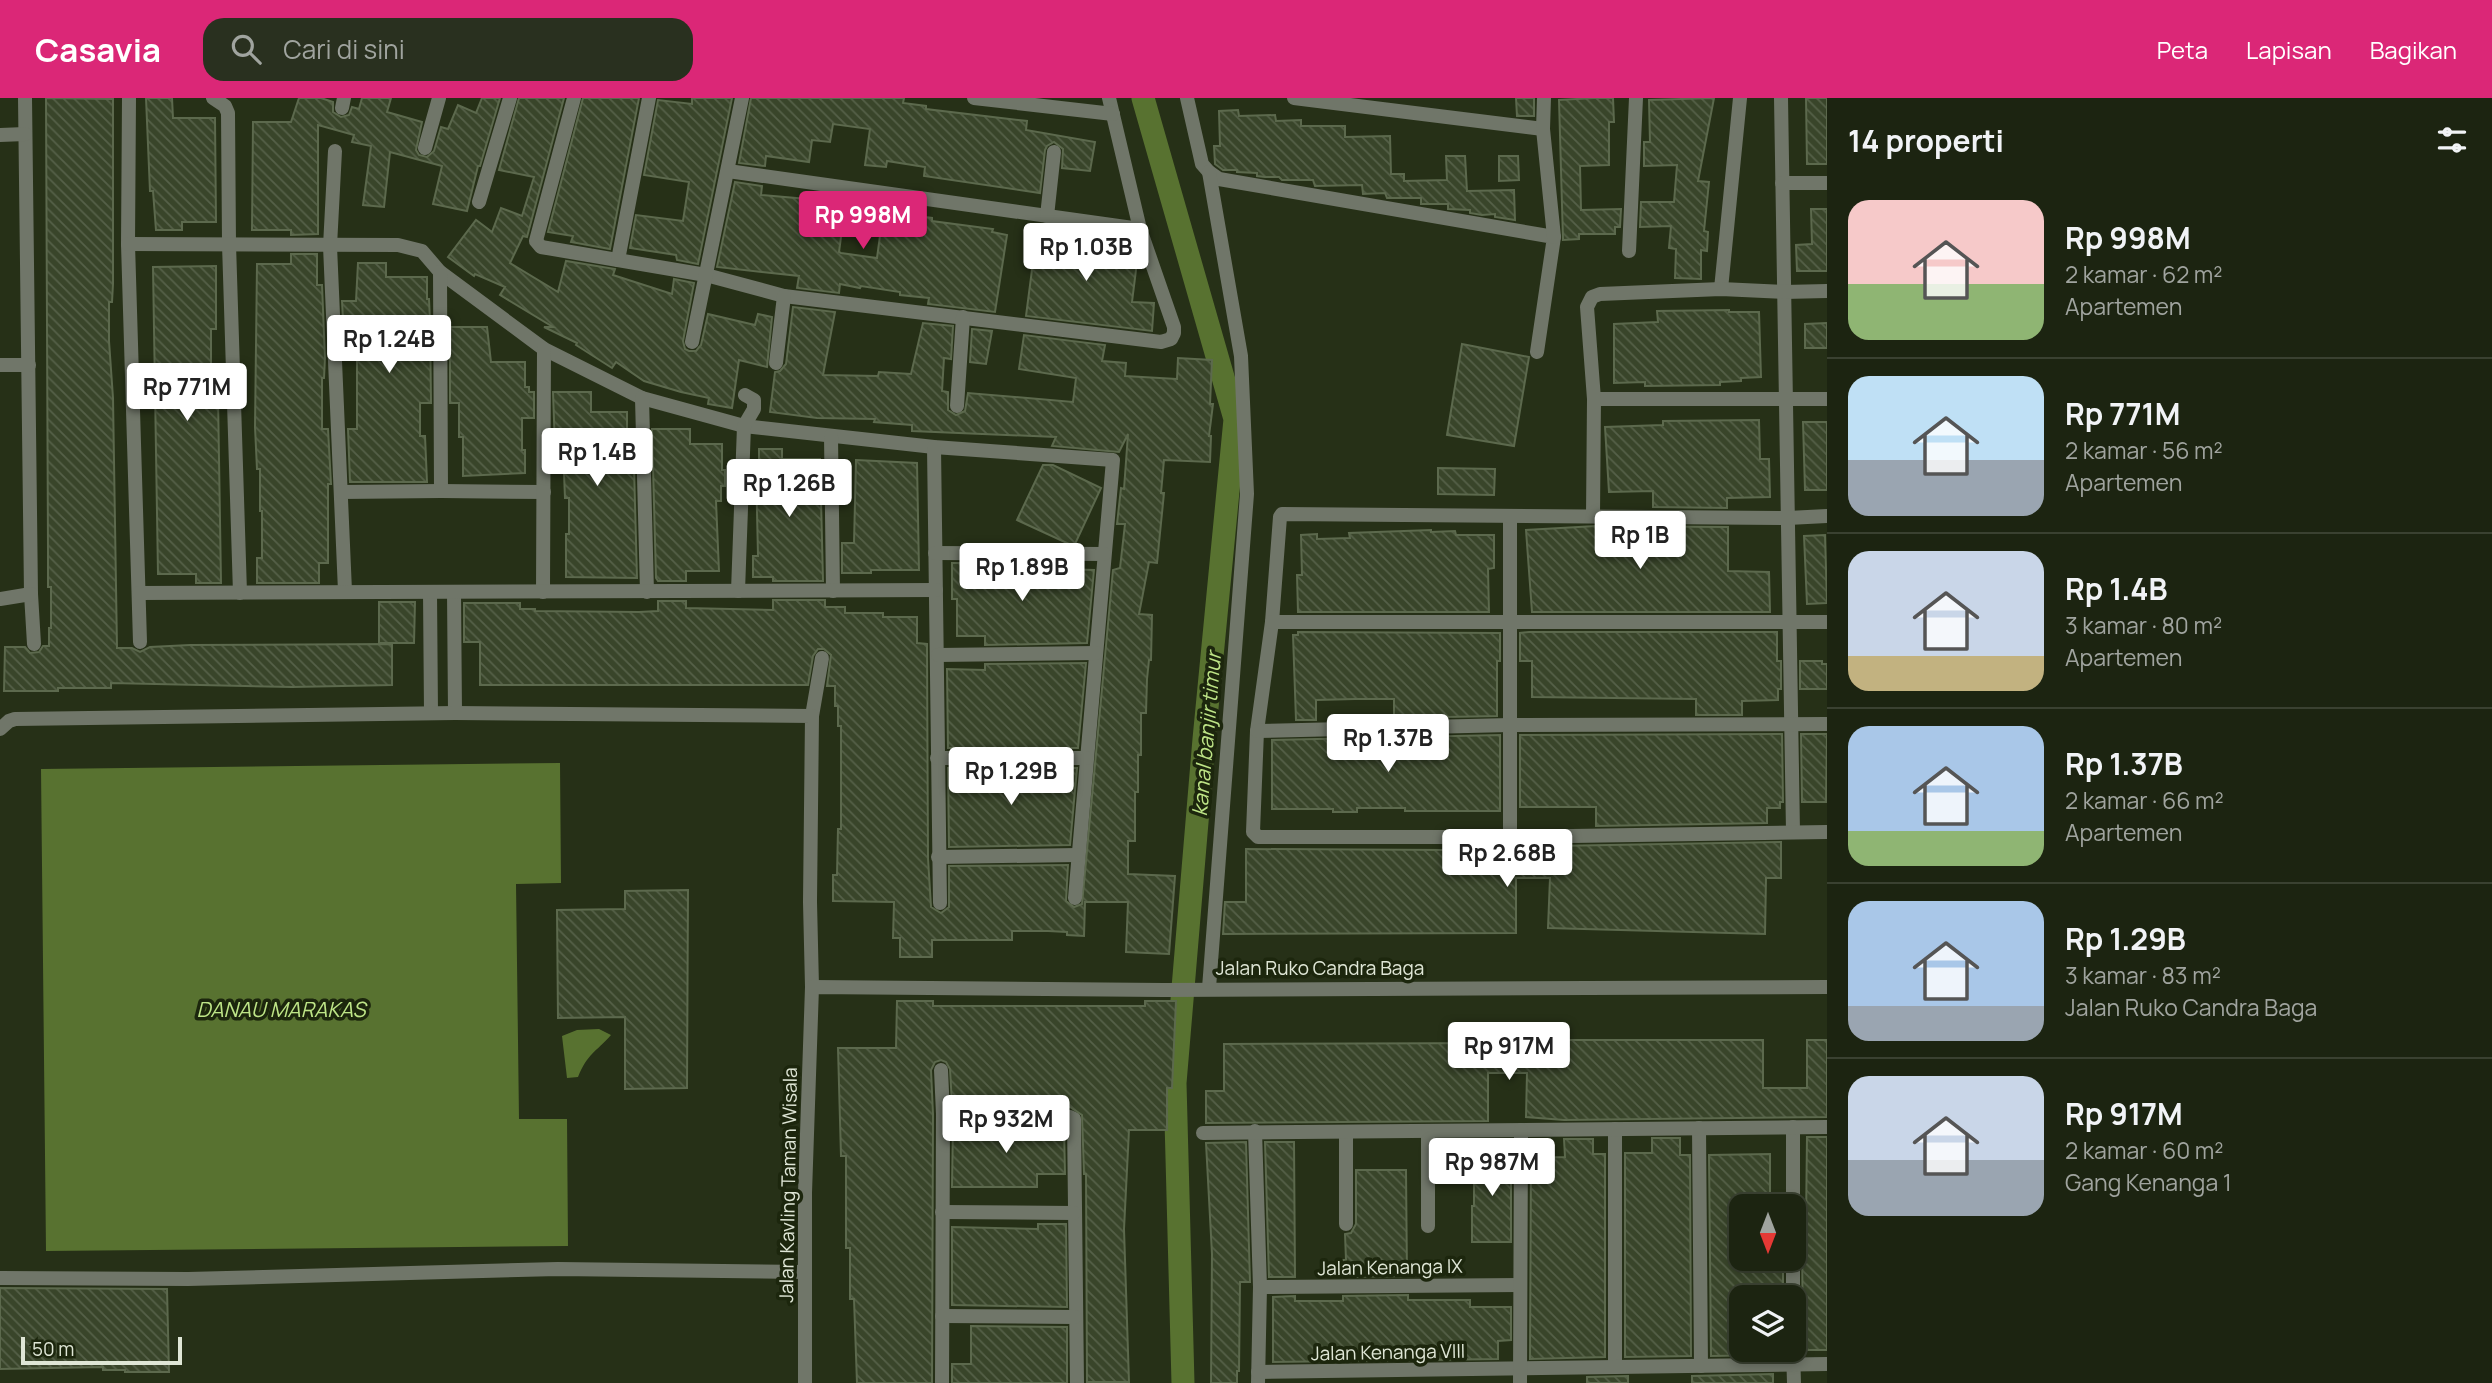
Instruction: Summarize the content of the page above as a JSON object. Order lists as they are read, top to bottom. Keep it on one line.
{"streets":{"street":["Jalan Ruko Candra Baga","Jalan Kavling Taman Wisala","Jalan Kenanga IX","Jalan Kenanga VIII"]},"crossings":[["Jalan Ruko Candra Baga","Jalan Kavling Taman Wisala"]],"water":["kanal banjir timur","DANAU MARAKAS"],"scale_bar":"50 m","north":"bottom","page":{"header":"Casavia","search":"Cari di sini","nav":["Peta","Lapisan","Bagikan"],"heading":"14 properti","list":[{"name":"Rp 998M","note":"2 kamar · 62 m² · Apartemen"},{"name":"Rp 771M","note":"2 kamar · 56 m² · Apartemen"},{"name":"Rp 1.4B","note":"3 kamar · 80 m² · Apartemen"},{"name":"Rp 1.37B","note":"2 kamar · 66 m² · Apartemen"},{"name":"Rp 1.29B","note":"3 kamar · 83 m² · Jalan Ruko Candra Baga"},{"name":"Rp 917M","note":"2 kamar · 60 m² · Gang Kenanga 1"}],"price":["Rp 998M","Rp 1.03B","Rp 1.24B","Rp 771M","Rp 1.4B","Rp 1.26B","Rp 1B","Rp 1.89B","Rp 1.37B","Rp 1.29B","Rp 2.68B","Rp 917M","Rp 932M","Rp 987M"],"scale":"50 m"}}
